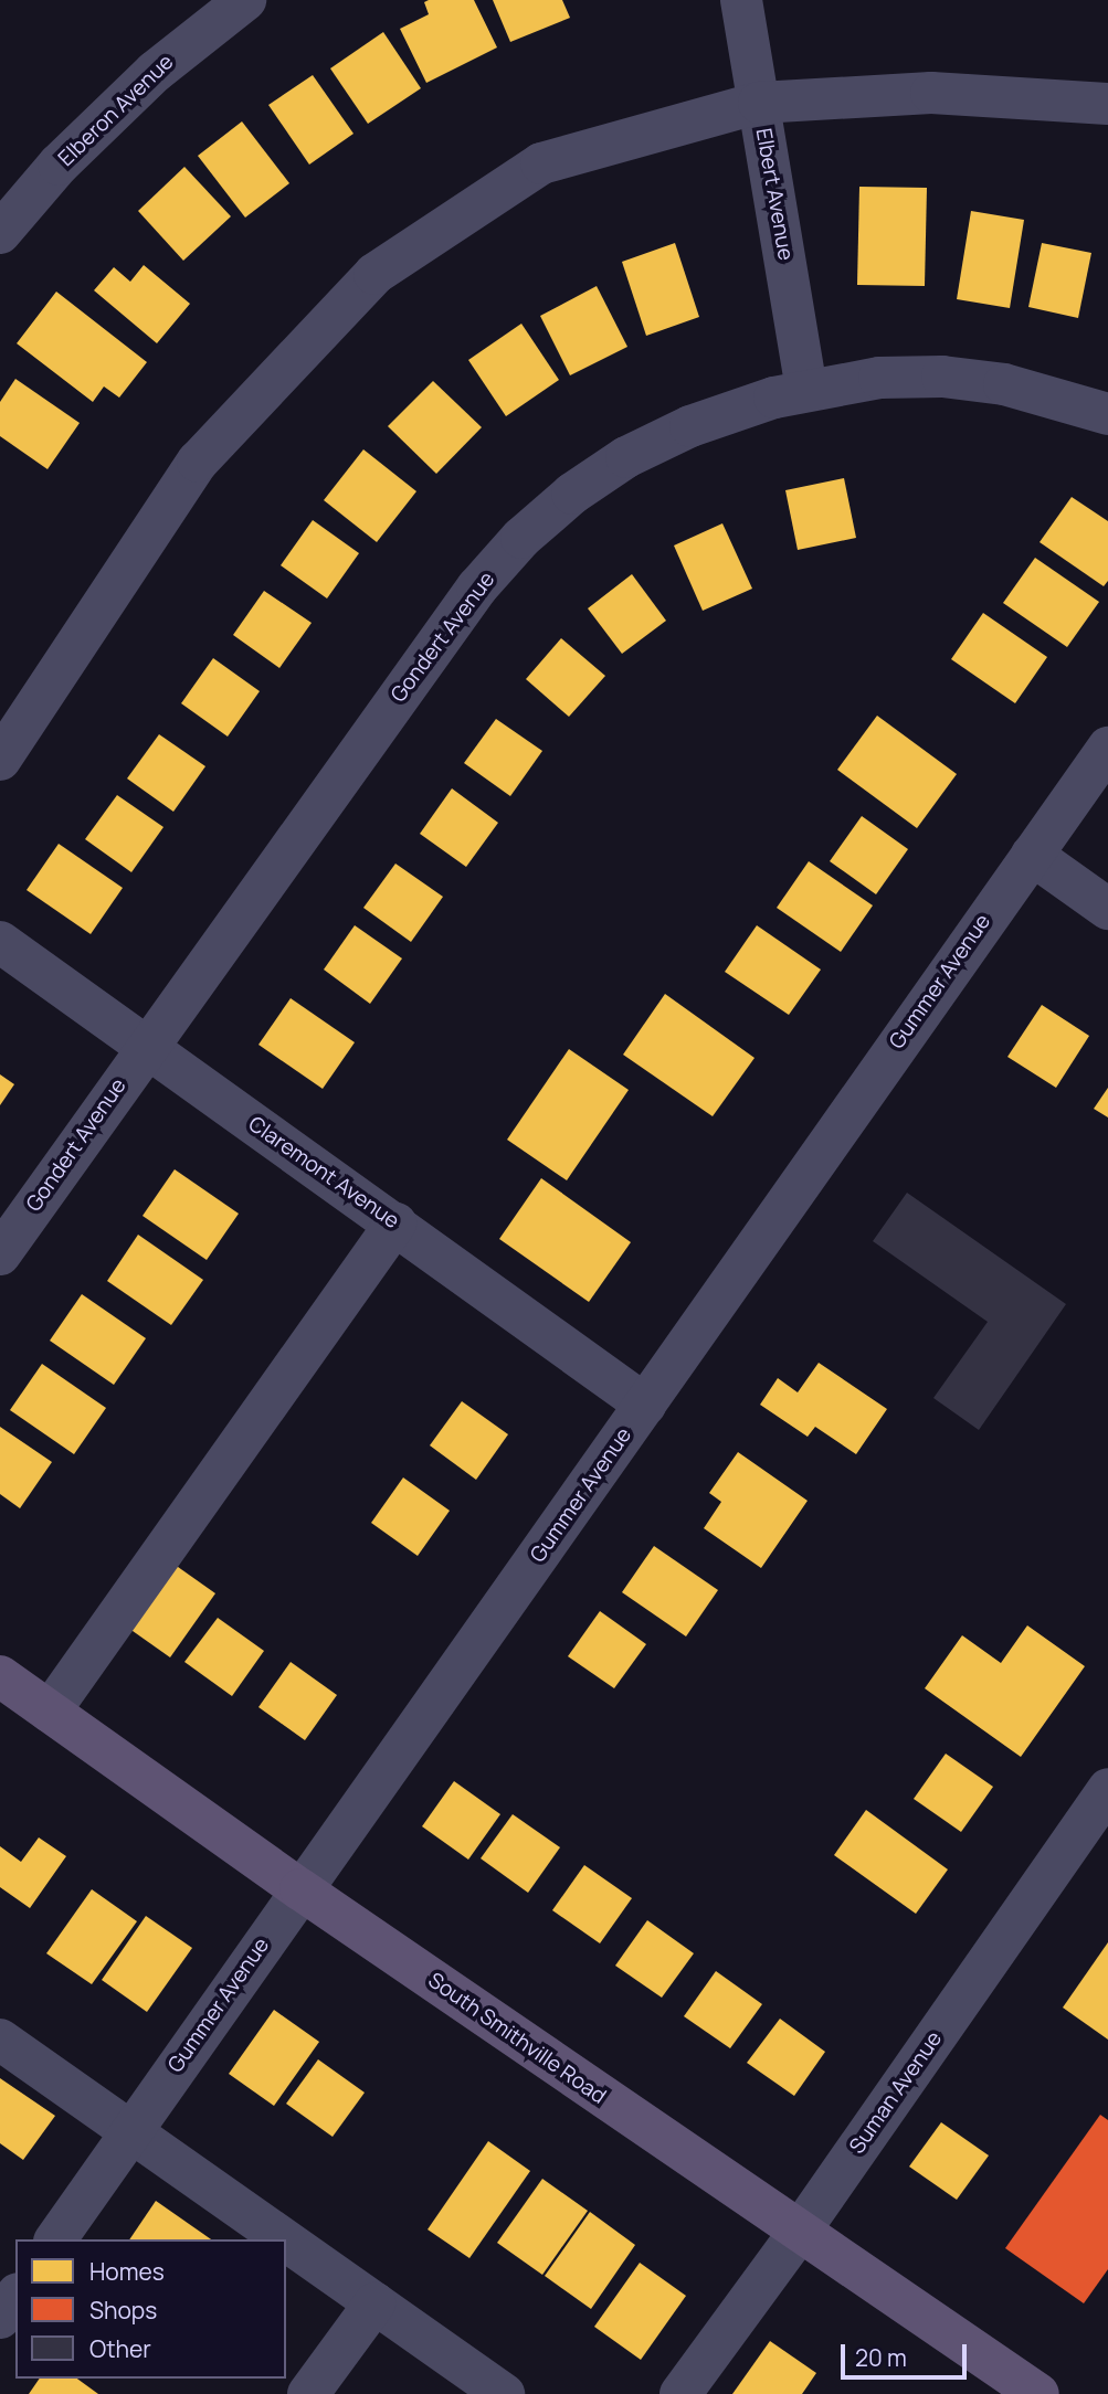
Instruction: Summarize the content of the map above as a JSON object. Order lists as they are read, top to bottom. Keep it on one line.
{"streets":{"main road":["South Smithville Road"],"street":["Elberon Avenue","Elbert Avenue","Gondert Avenue","Gummer Avenue","Claremont Avenue","Suman Avenue"]},"crossings":[["Elbert Avenue","Gondert Avenue"],["Gondert Avenue","Claremont Avenue"],["Gummer Avenue","Claremont Avenue"],["Gummer Avenue","South Smithville Road"],["South Smithville Road","Suman Avenue"]],"legend":["Homes","Shops","Other"],"scale_bar":"20 m"}
